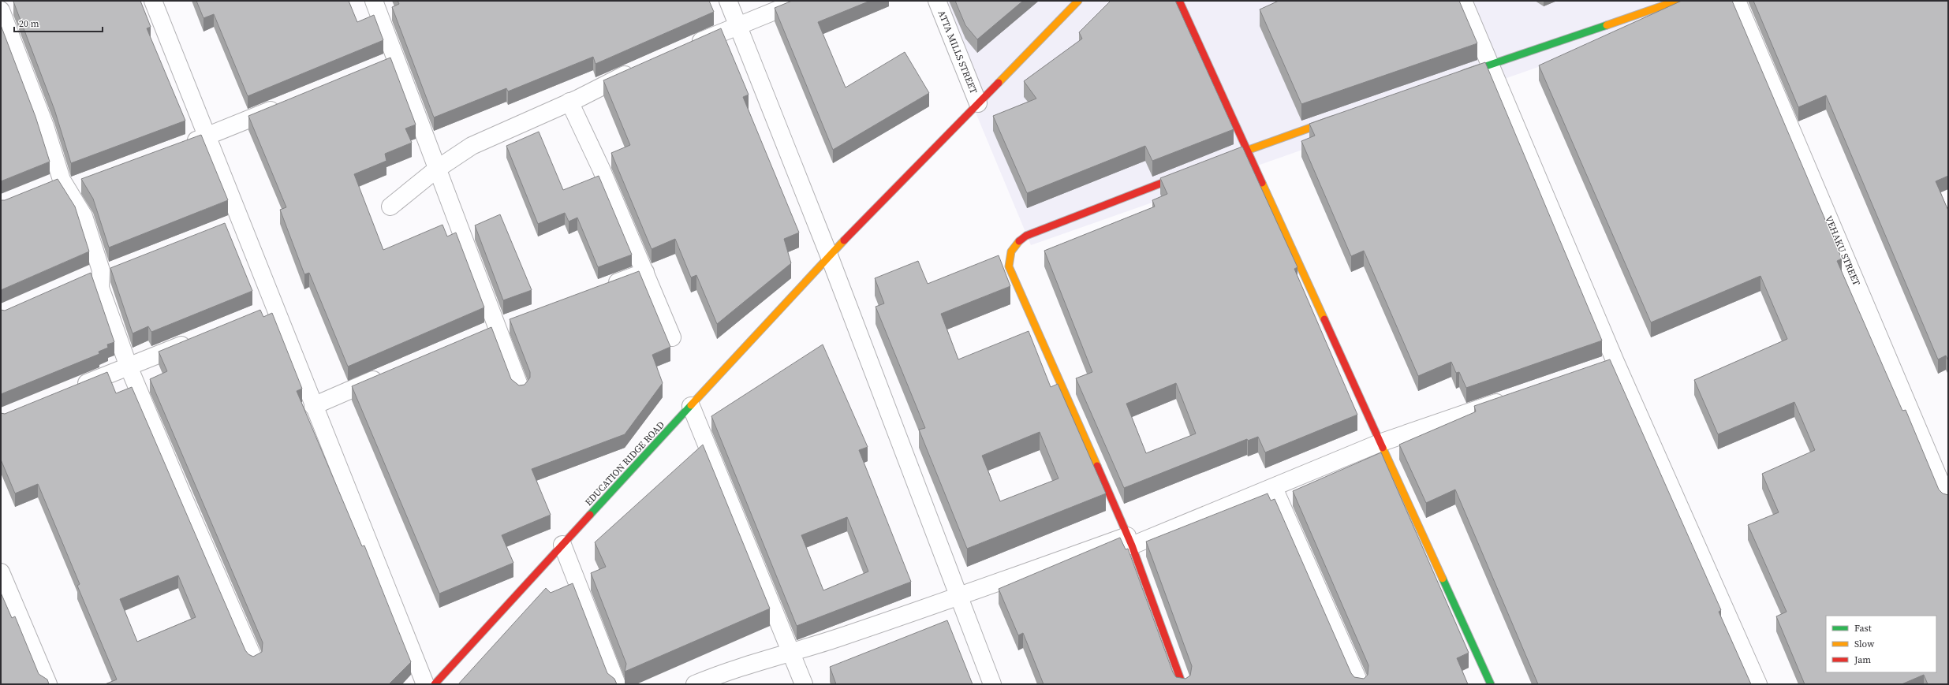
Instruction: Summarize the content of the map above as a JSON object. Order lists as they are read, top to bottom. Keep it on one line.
{"streets":{"street":["ATTA MILLS STREET","VEHAKU STREET","EDUCATION RIDGE ROAD"]},"crossings":[["ATTA MILLS STREET","EDUCATION RIDGE ROAD"]],"legend":["Fast","Slow","Jam"],"scale_bar":"20 m"}
